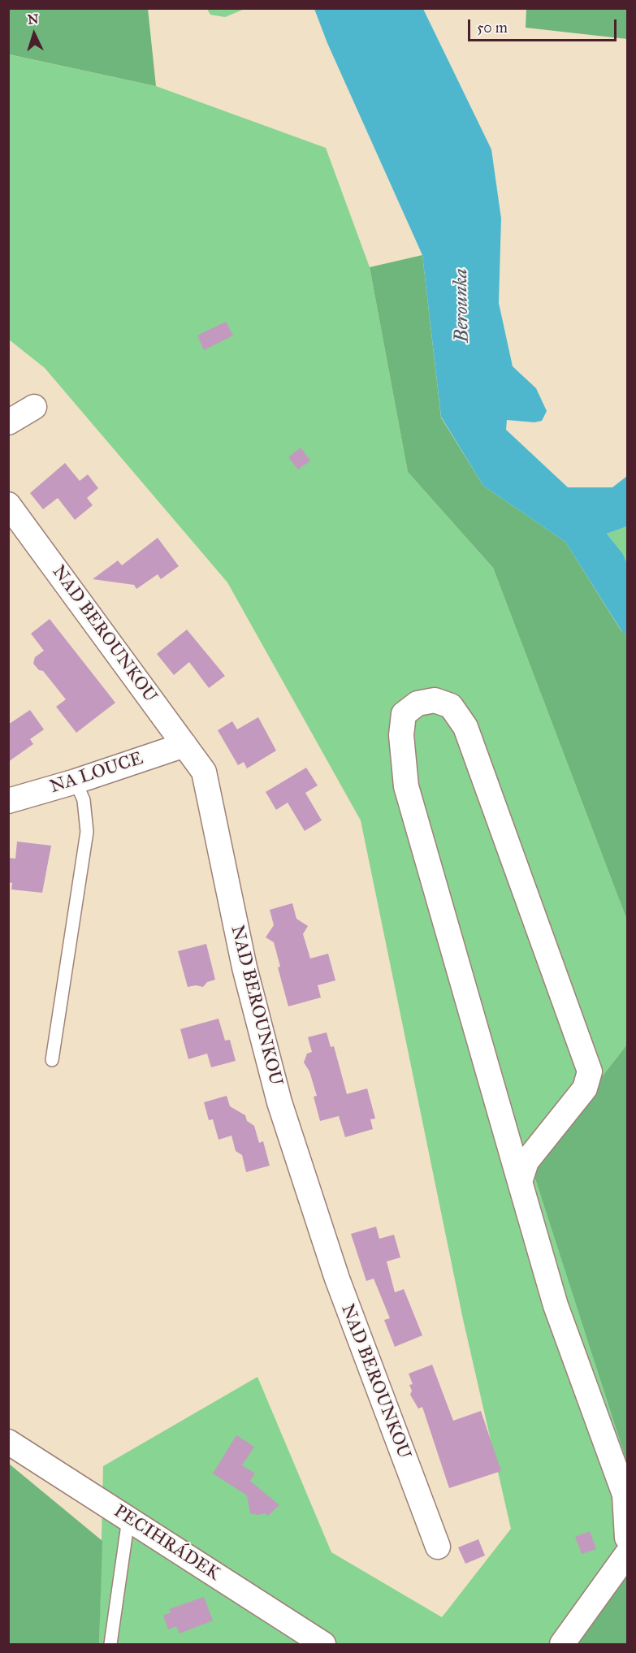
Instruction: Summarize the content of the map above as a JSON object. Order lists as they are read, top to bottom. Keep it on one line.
{"streets":{"street":["NAD BEROUNKOU","NA LOUCE","PECIHRÁDEK"]},"crossings":[["NAD BEROUNKOU","NA LOUCE"]],"water":["Berounka"],"scale_bar":"50 m","north":"top"}
